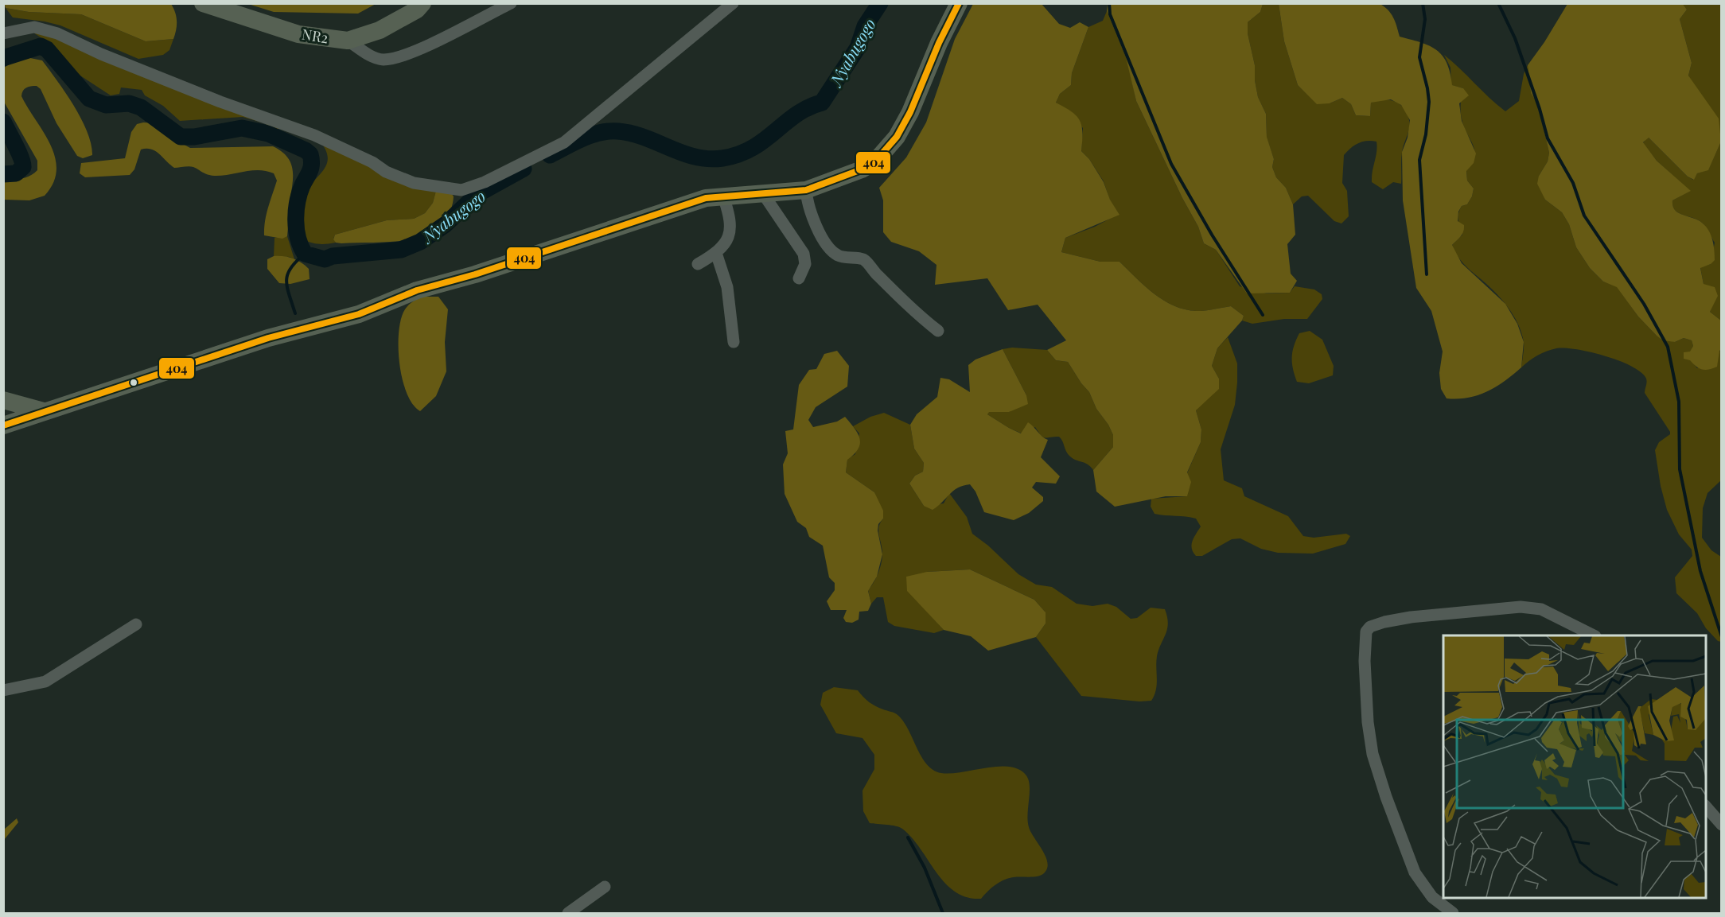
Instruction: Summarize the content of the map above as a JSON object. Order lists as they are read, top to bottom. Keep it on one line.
{"streets":{"highway":["NR2"]},"water":["Nyabugogo"],"lines":["transit line 404"]}
